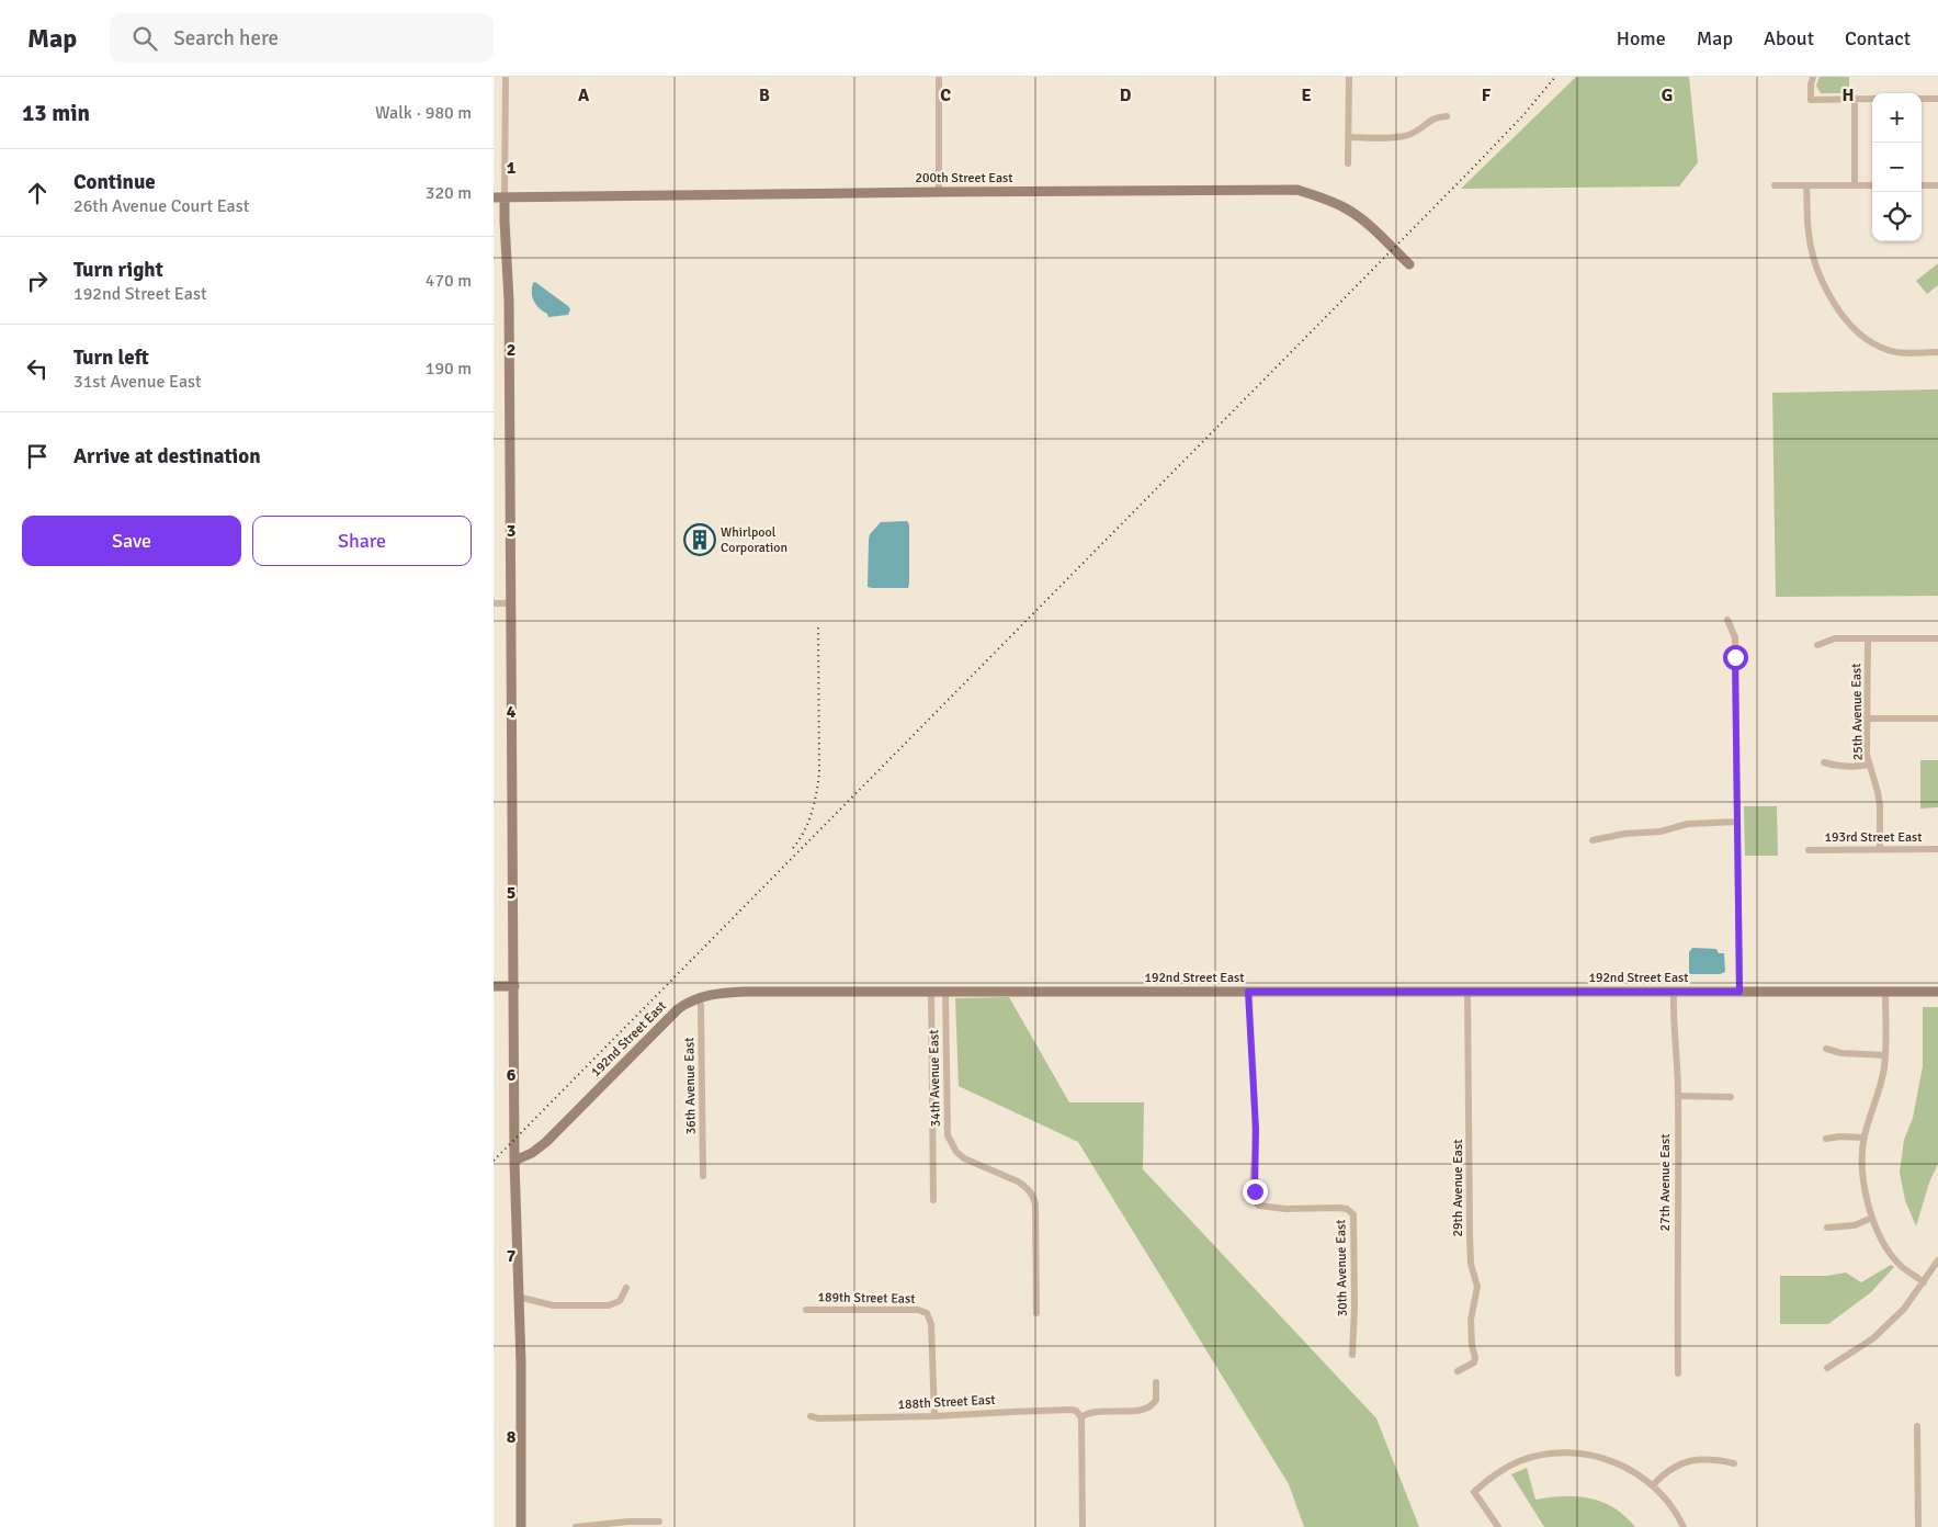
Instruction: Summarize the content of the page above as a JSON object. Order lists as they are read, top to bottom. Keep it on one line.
{"streets":{"street":["200th Street East","25th Avenue East","193rd Street East","192nd Street East","34th Avenue East","36th Avenue East","27th Avenue East","29th Avenue East","30th Avenue East","189th Street East","188th Street East"]},"crossings":[["25th Avenue East","193rd Street East"],["192nd Street East","34th Avenue East"],["192nd Street East","36th Avenue East"],["192nd Street East","27th Avenue East"],["192nd Street East","29th Avenue East"],["192nd Street East","30th Avenue East"],["189th Street East","188th Street East"]],"places":{"building":["Whirlpool Corporation"]},"page":{"header":"Map","search":"Search here","nav":["Home","Map","About","Contact"],"heading":["13 min","Walk · 980 m"],"map_buttons":["+","−"],"list":[["Continue","26th Avenue Court East","320 m"],["Turn right","192nd Street East","470 m"],["Turn left","31st Avenue East","190 m"],"Arrive at destination"],"buttons":["Save","Share"]},"grid":{"columns":["A","B","C","D","E","F","G","H"],"rows":["1","2","3","4","5","6","7","8"]}}
